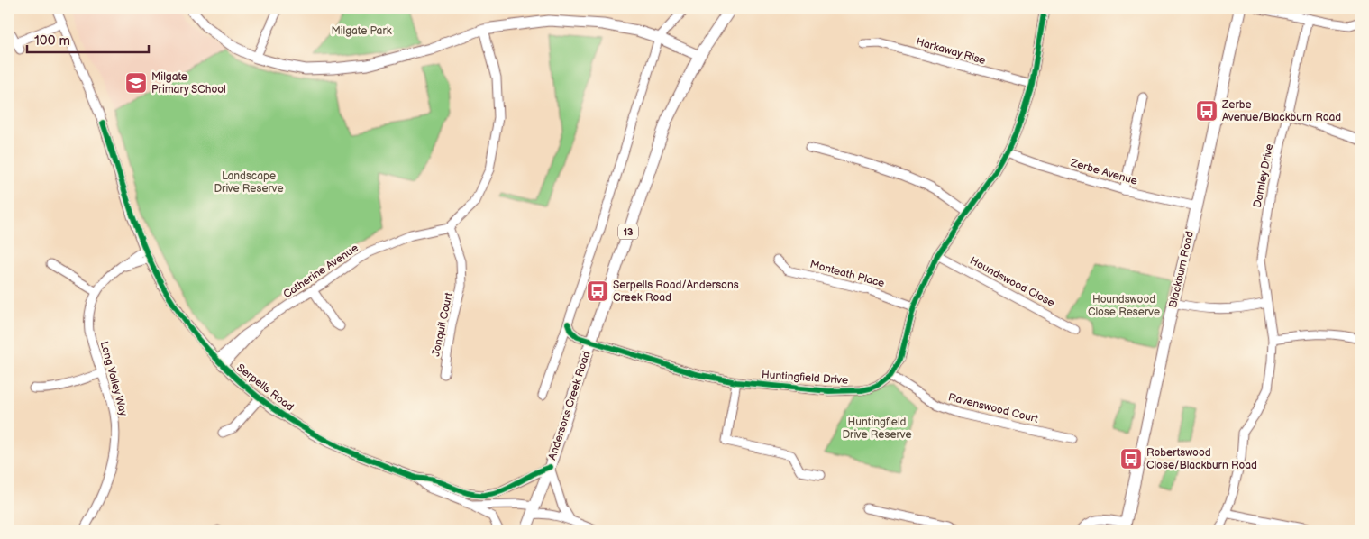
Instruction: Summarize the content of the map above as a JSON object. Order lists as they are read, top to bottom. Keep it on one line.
{"streets":{"main road":["13","Blackburn Road","Andersons Creek Road"],"street":["Harkaway Rise","Zerbe Avenue","Darnley Drive","Catherine Avenue","Monteath Place","Houndswood Close","Jonquil Court","Huntingfield Drive","Long Valley Way","Serpells Road","Ravenswood Court"]},"crossings":[["Harkaway Rise","Huntingfield Drive"],["Zerbe Avenue","Blackburn Road"],["Zerbe Avenue","Huntingfield Drive"],["Catherine Avenue","Jonquil Court"],["Catherine Avenue","Serpells Road"],["Monteath Place","Huntingfield Drive"],["Houndswood Close","Huntingfield Drive"],["Huntingfield Drive","Andersons Creek Road"],["Huntingfield Drive","Ravenswood Court"],["Long Valley Way","Serpells Road"],["Serpells Road","Andersons Creek Road"]],"parks":["Milgate Park","Landscape Drive Reserve","Houndswood Close Reserve","Huntingfield Drive Reserve"],"places":{"school or university":["Milgate Primary SChool"],"bus stop":["Zerbe Avenue/Blackburn Road","Serpells Road/Andersons Creek Road","Robertswood Close/Blackburn Road"]},"scale_bar":"100 m"}
